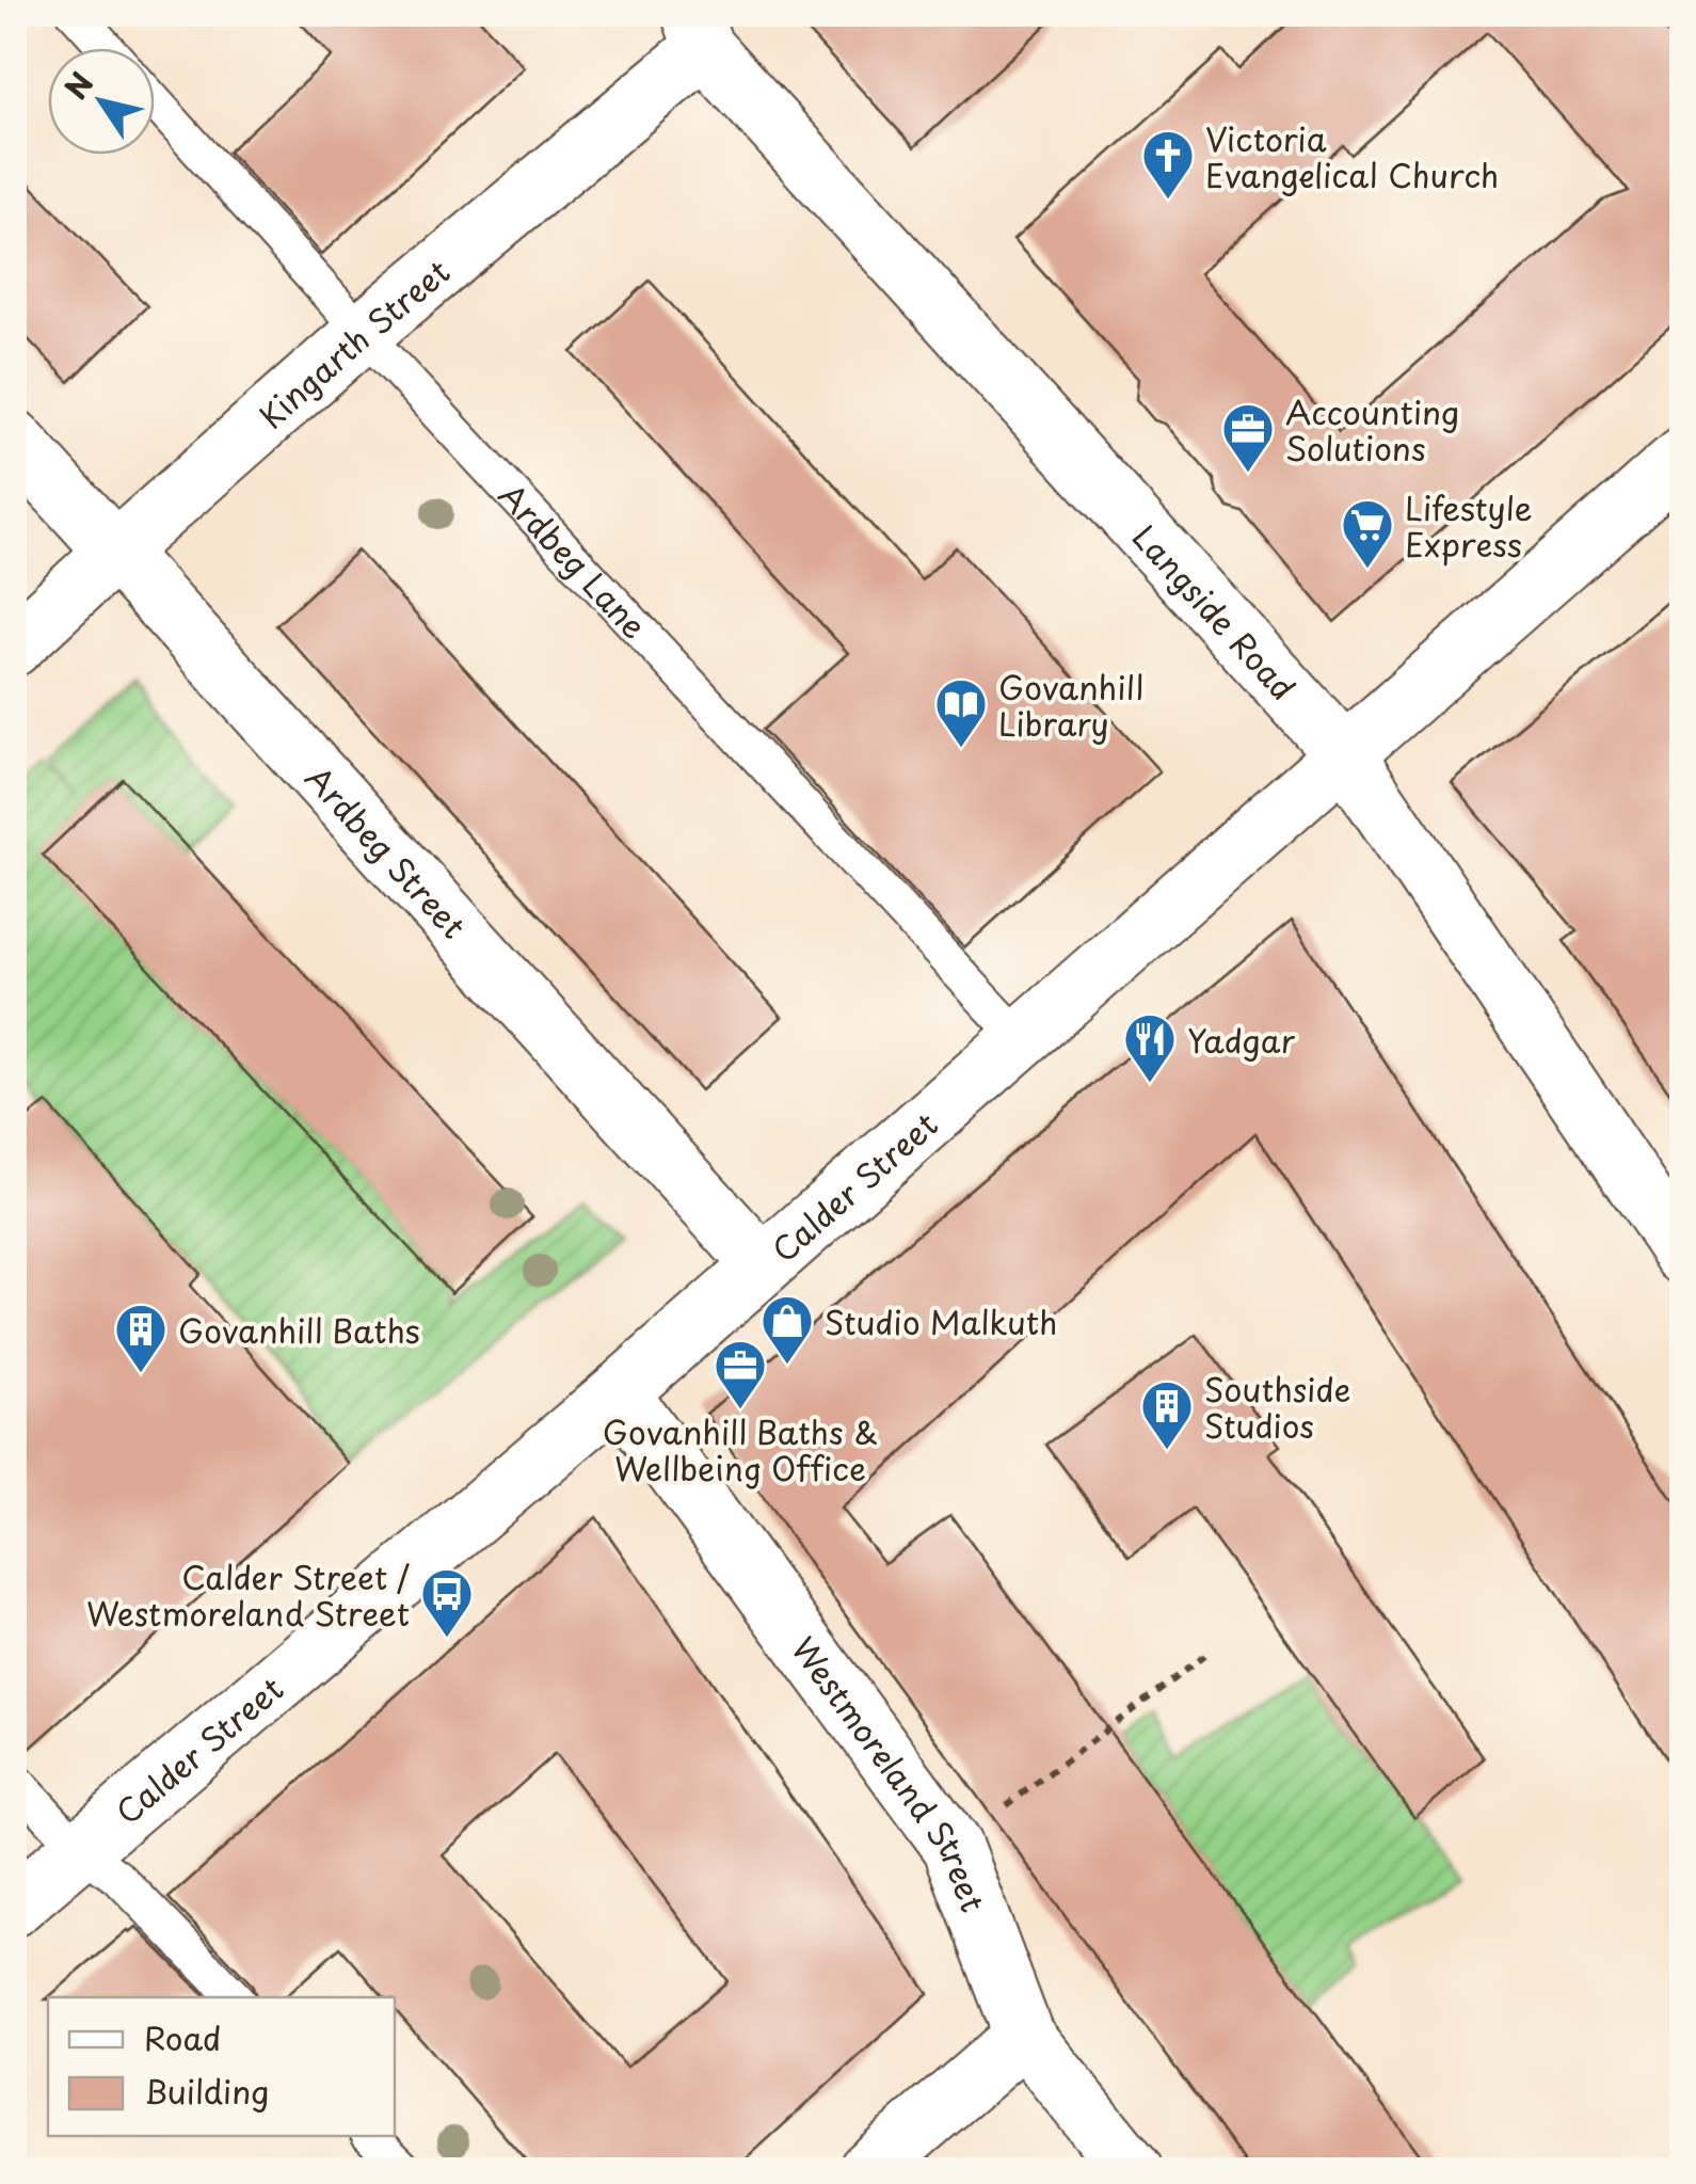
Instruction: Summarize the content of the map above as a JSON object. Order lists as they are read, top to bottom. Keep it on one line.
{"streets":{"street":["Kingarth Street","Langside Road","Ardbeg Street","Calder Street","Westmoreland Street"],"lane":["Ardbeg Lane"]},"crossings":[["Kingarth Street","Ardbeg Lane"],["Kingarth Street","Langside Road"],["Kingarth Street","Ardbeg Street"],["Ardbeg Lane","Calder Street"],["Langside Road","Calder Street"],["Ardbeg Street","Calder Street"],["Calder Street","Westmoreland Street"]],"places":{"church":["Victoria Evangelical Church"],"office":["Accounting Solutions","Govanhill Baths & Wellbeing Office"],"supermarket":["Lifestyle Express"],"library":["Govanhill Library"],"restaurant":["Yadgar"],"shop":["Studio Malkuth"],"building":["Govanhill Baths","Southside Studios"],"bus stop":["Calder Street / Westmoreland Street"]},"legend":["Road","Building"],"north":"top left"}
